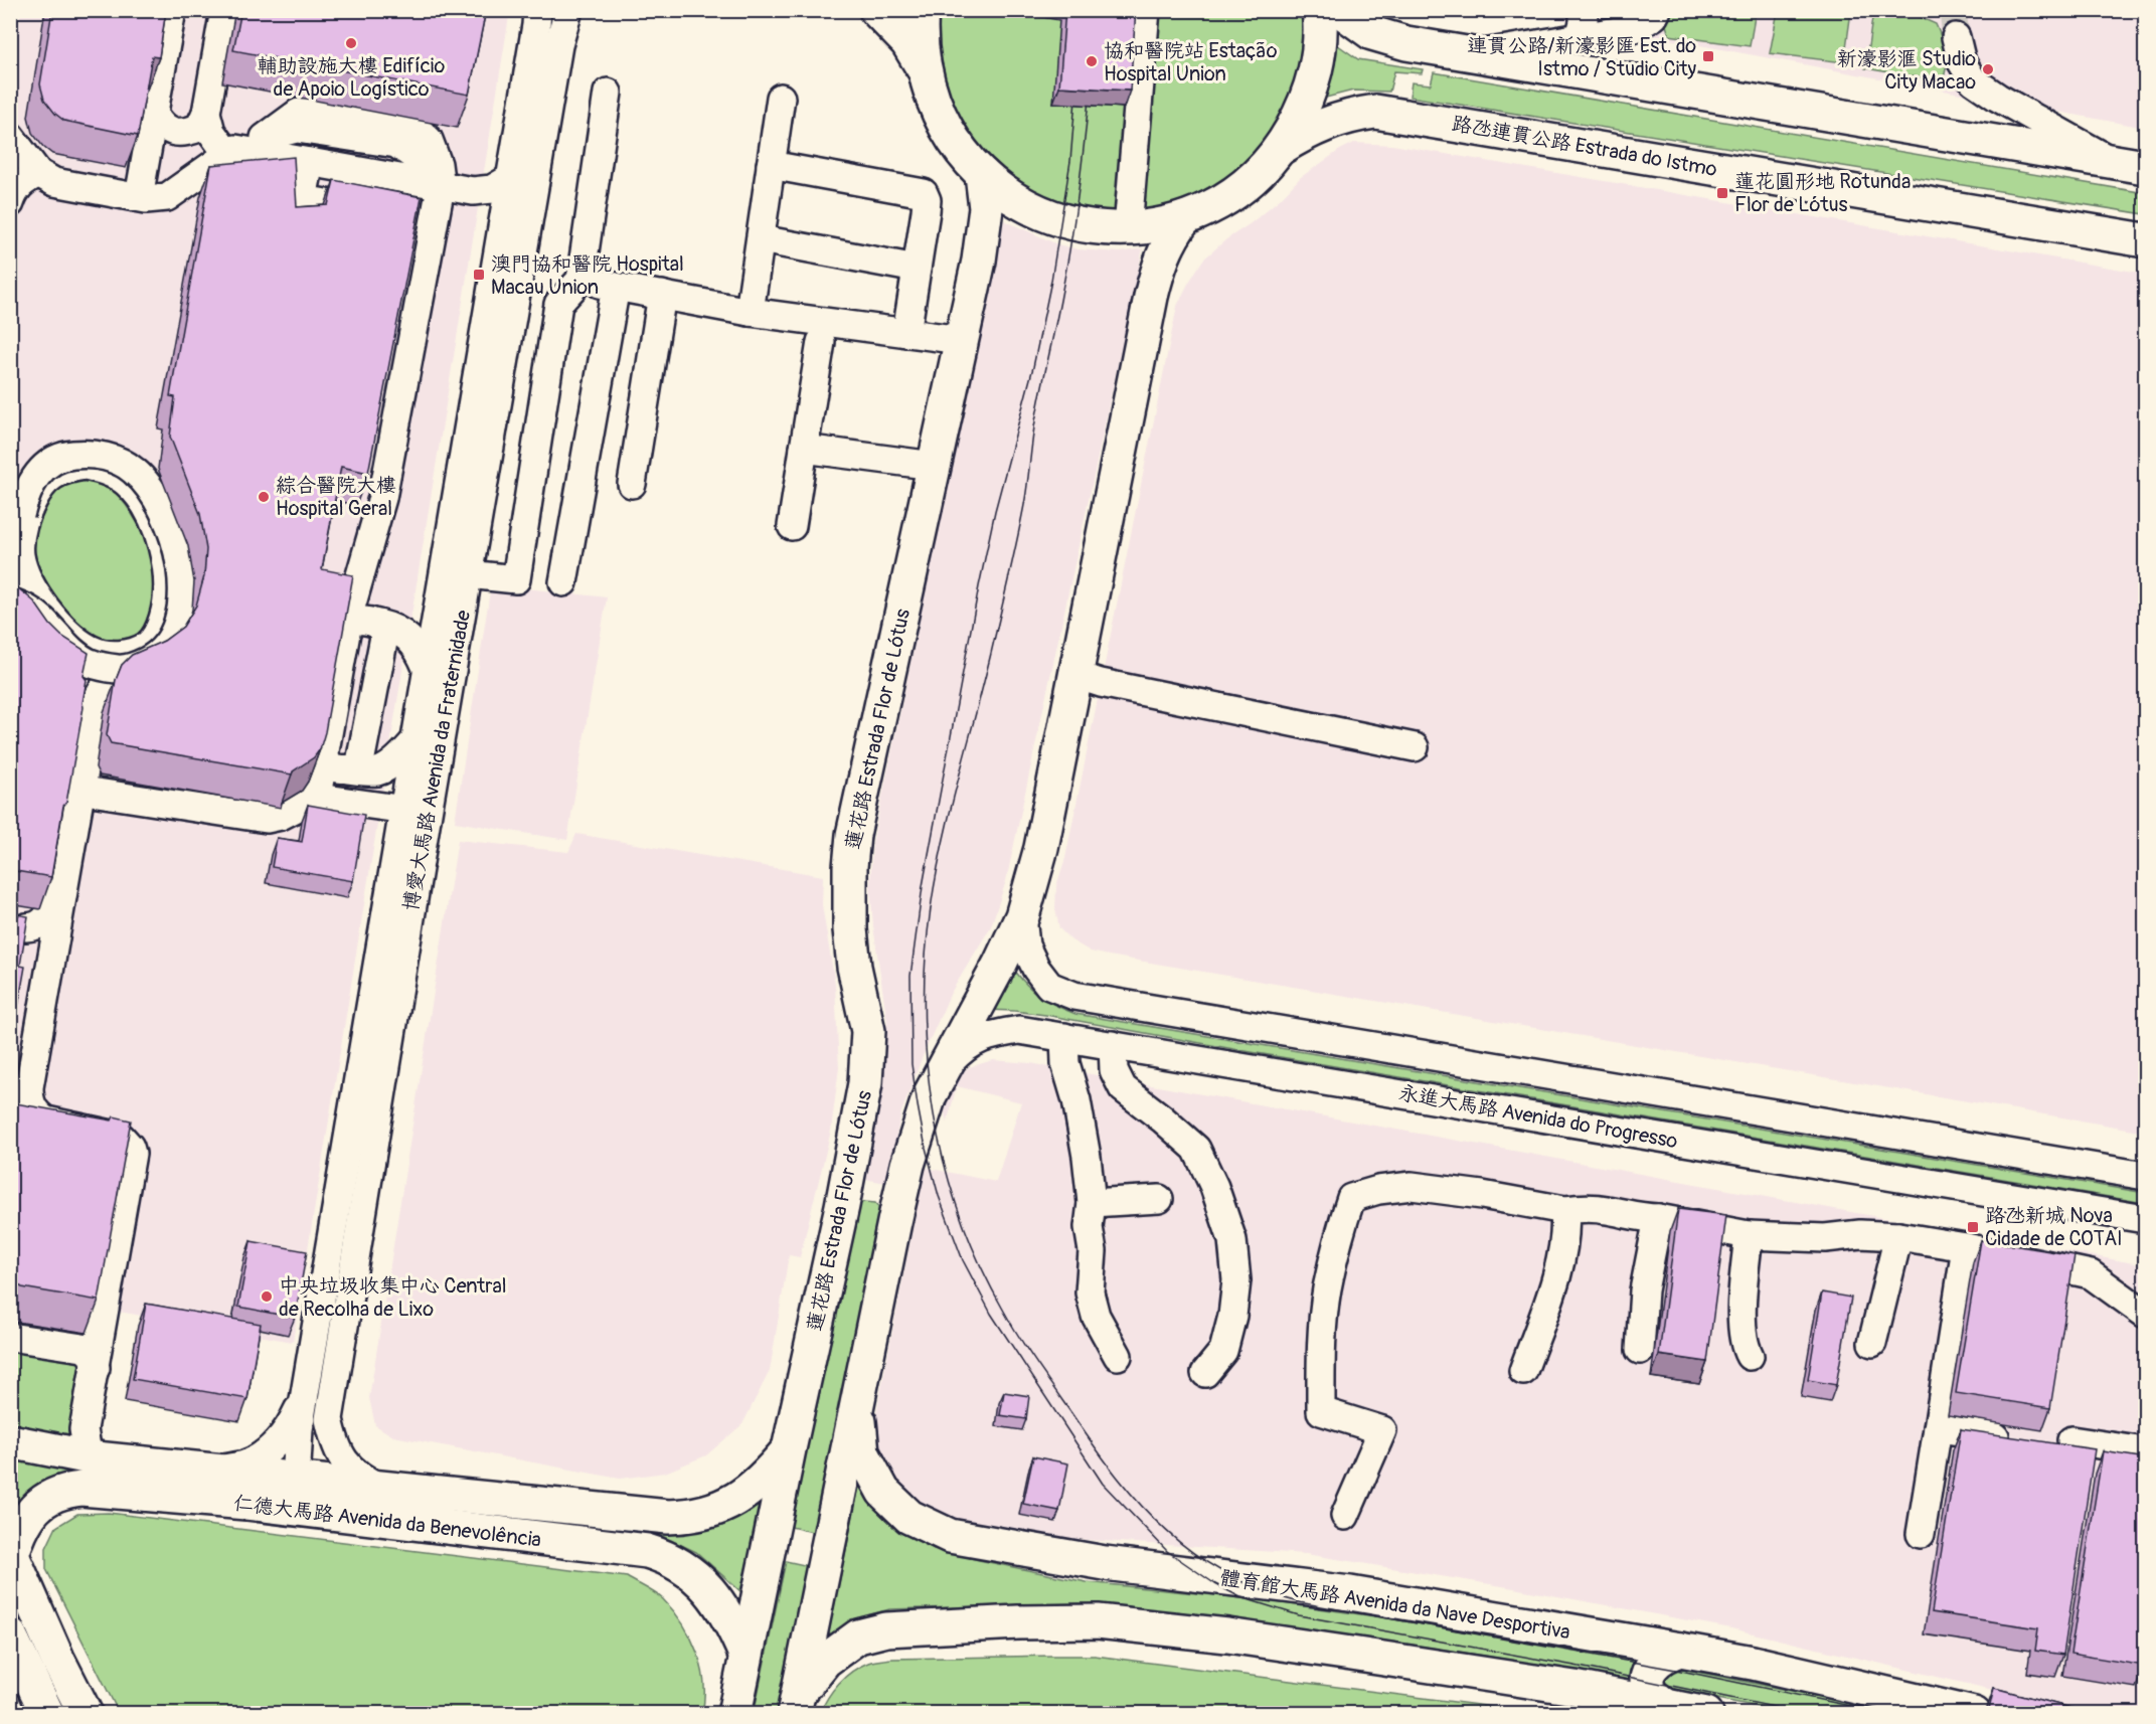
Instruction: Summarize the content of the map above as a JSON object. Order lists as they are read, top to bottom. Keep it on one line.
{"streets":{"main road":["路氹連貫公路 Estrada do Istmo","蓮花路 Estrada Flor de Lótus","仁德大馬路 Avenida da Benevolência","體育館大馬路 Avenida da Nave Desportiva"],"street":["博愛大馬路 Avenida da Fraternidade","永進大馬路 Avenida do Progresso"]},"crossings":[["蓮花路 Estrada Flor de Lótus","仁德大馬路 Avenida da Benevolência"],["博愛大馬路 Avenida da Fraternidade","仁德大馬路 Avenida da Benevolência"]],"places":{"other":["輔助設施大樓 Edifício de Apoio Logístico","協和醫院站 Estação Hospital Union","新濠影滙 Studio City Macao","綜合醫院大樓 Hospital Geral","中央垃圾收集中心 Central de Recolha de Lixo"],"transit":["連貫公路/新濠影匯 Est. do Istmo / Studio City","蓮花圓形地 Rotunda Flor de Lótus","澳門協和醫院 Hospital Macau Union","路氹新城 Nova Cidade de COTAI"]}}
